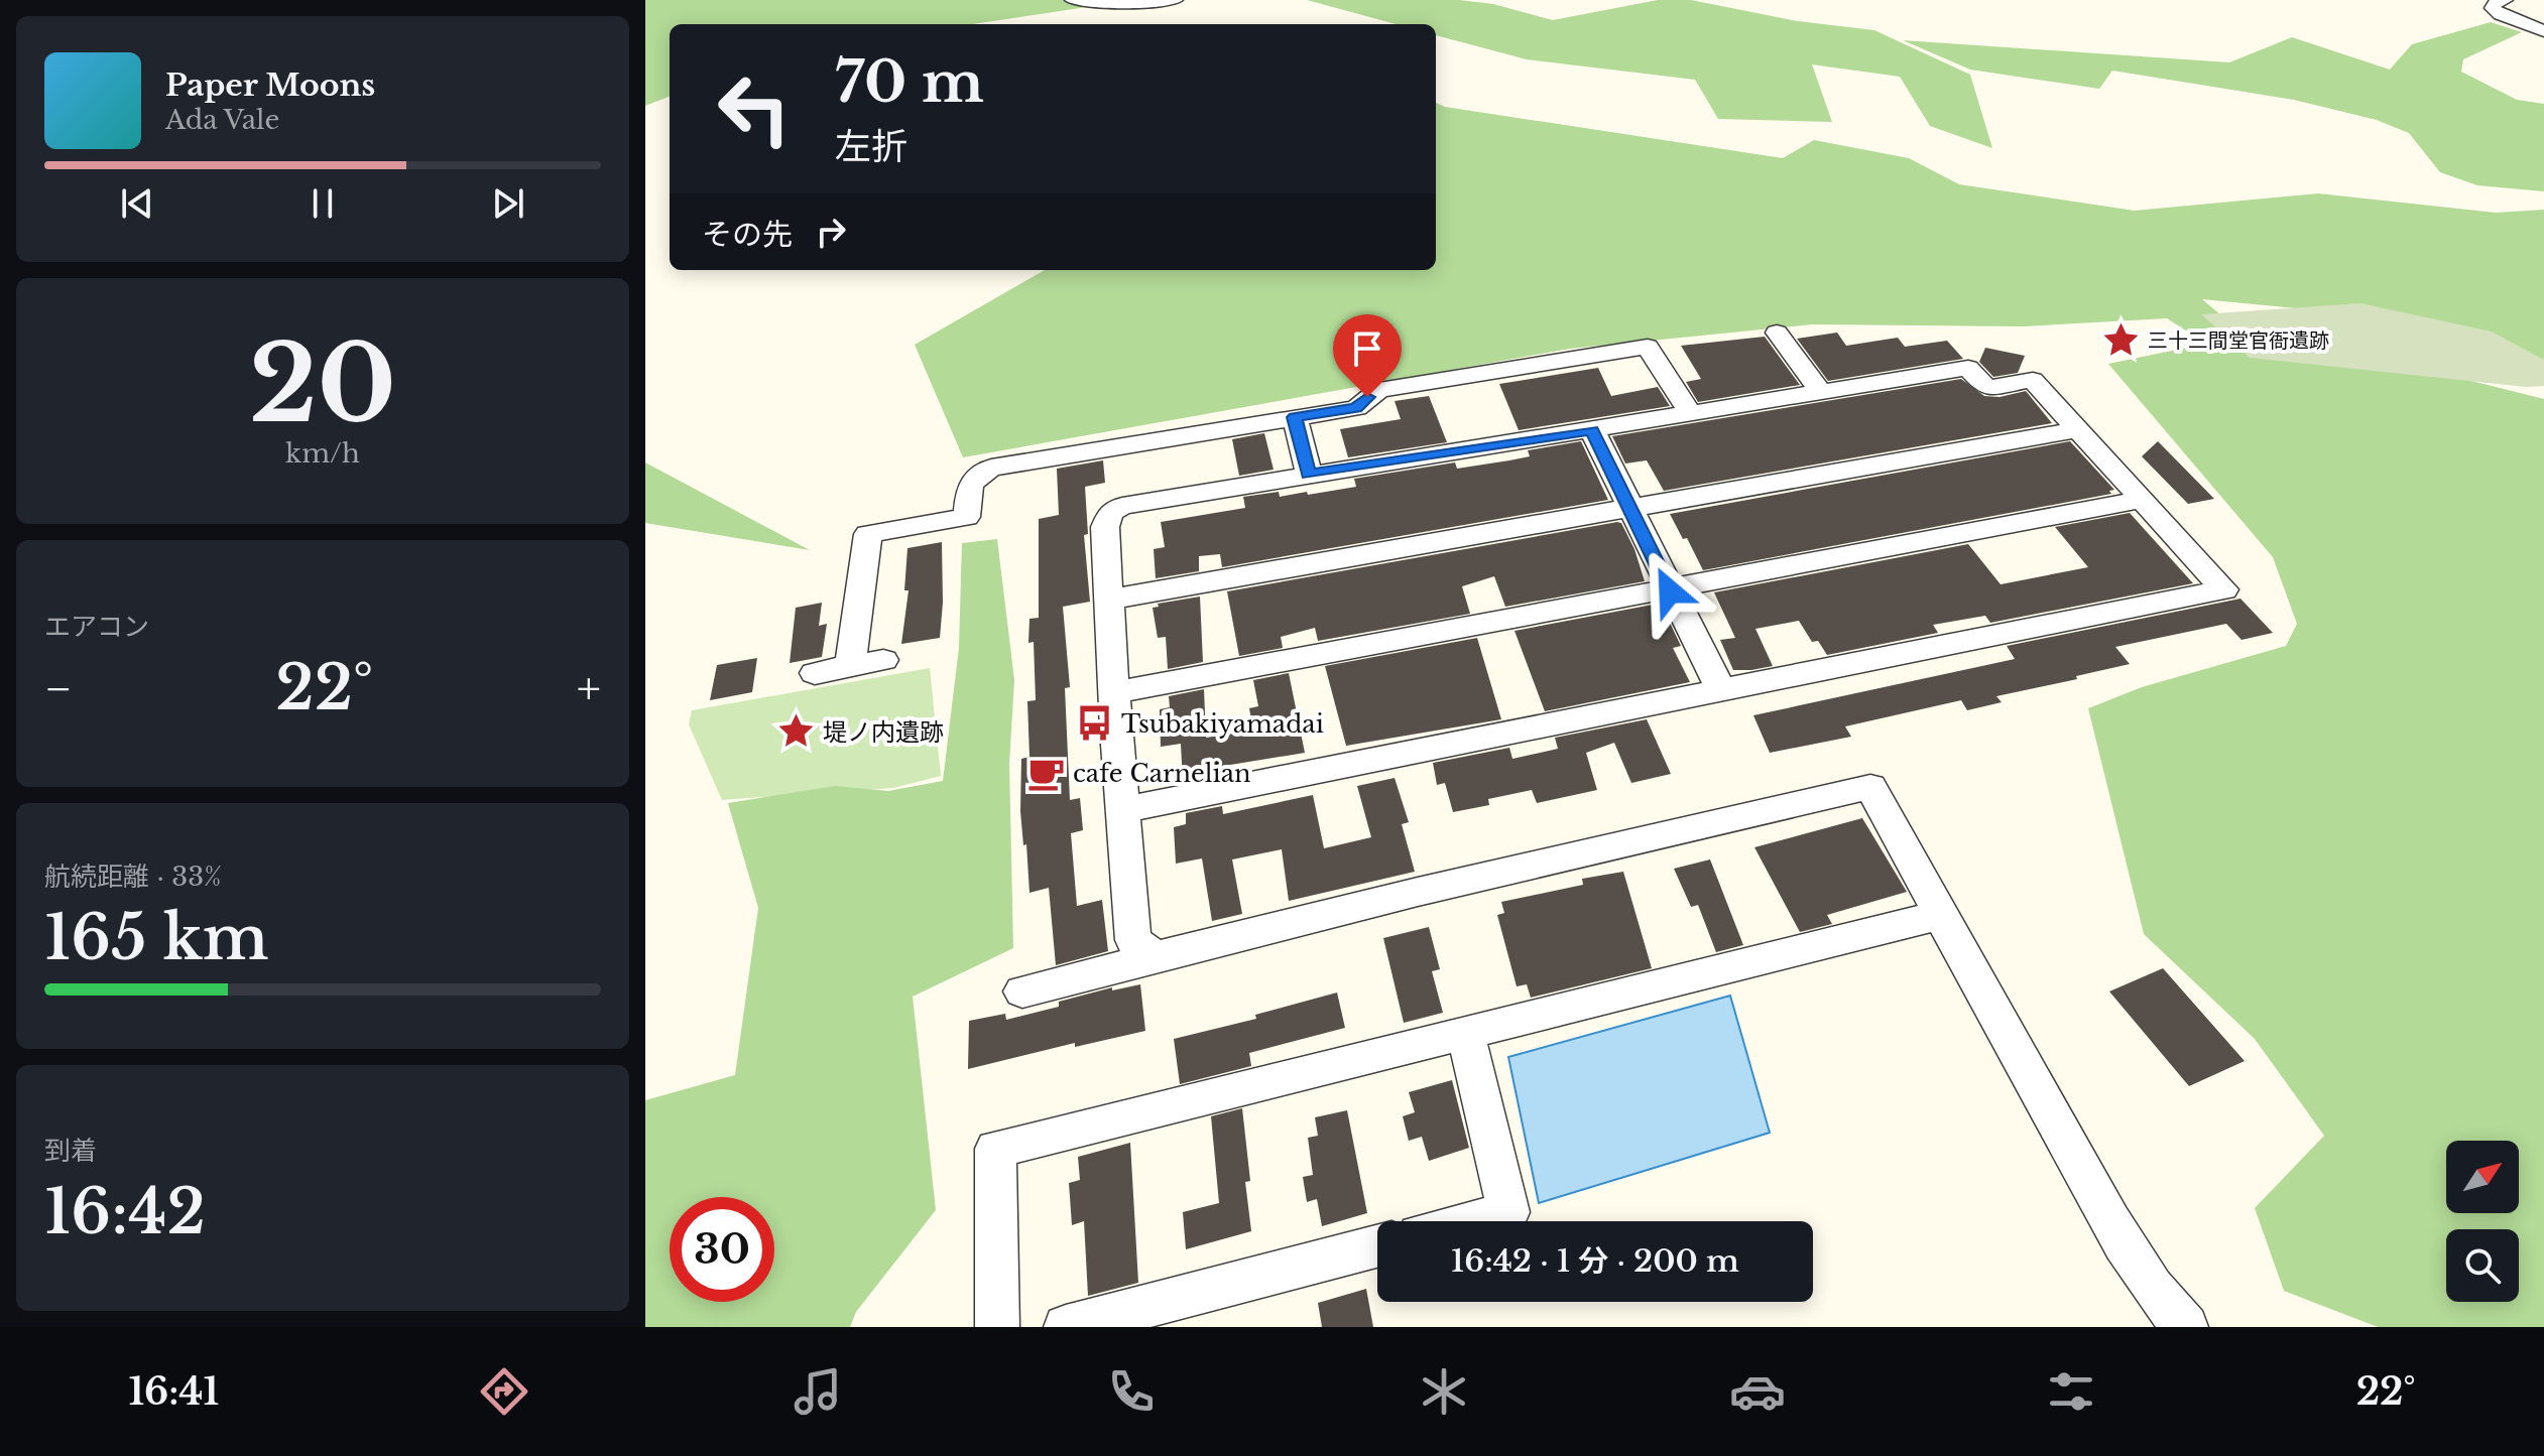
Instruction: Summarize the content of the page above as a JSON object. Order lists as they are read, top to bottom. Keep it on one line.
{"places":{"place":["三十三間堂官衙遺跡","堤ノ内遺跡"],"bus stop":["Tsubakiyamadai"],"cafe":["cafe Carnelian"]},"north":"top right","page":{"turn":["70 m","左折"],"song":["Paper Moons","Ada Vale"],"then":"その先","tile":[["20","km/h"],"エアコン",["航続距離 · 33%","165 km"],["到着","16:42"]],"heat":["−","22°","+"],"limit":"30","trip":"16:42 · 1 分 · 200 m","tabs":["16:41","22°"]}}
